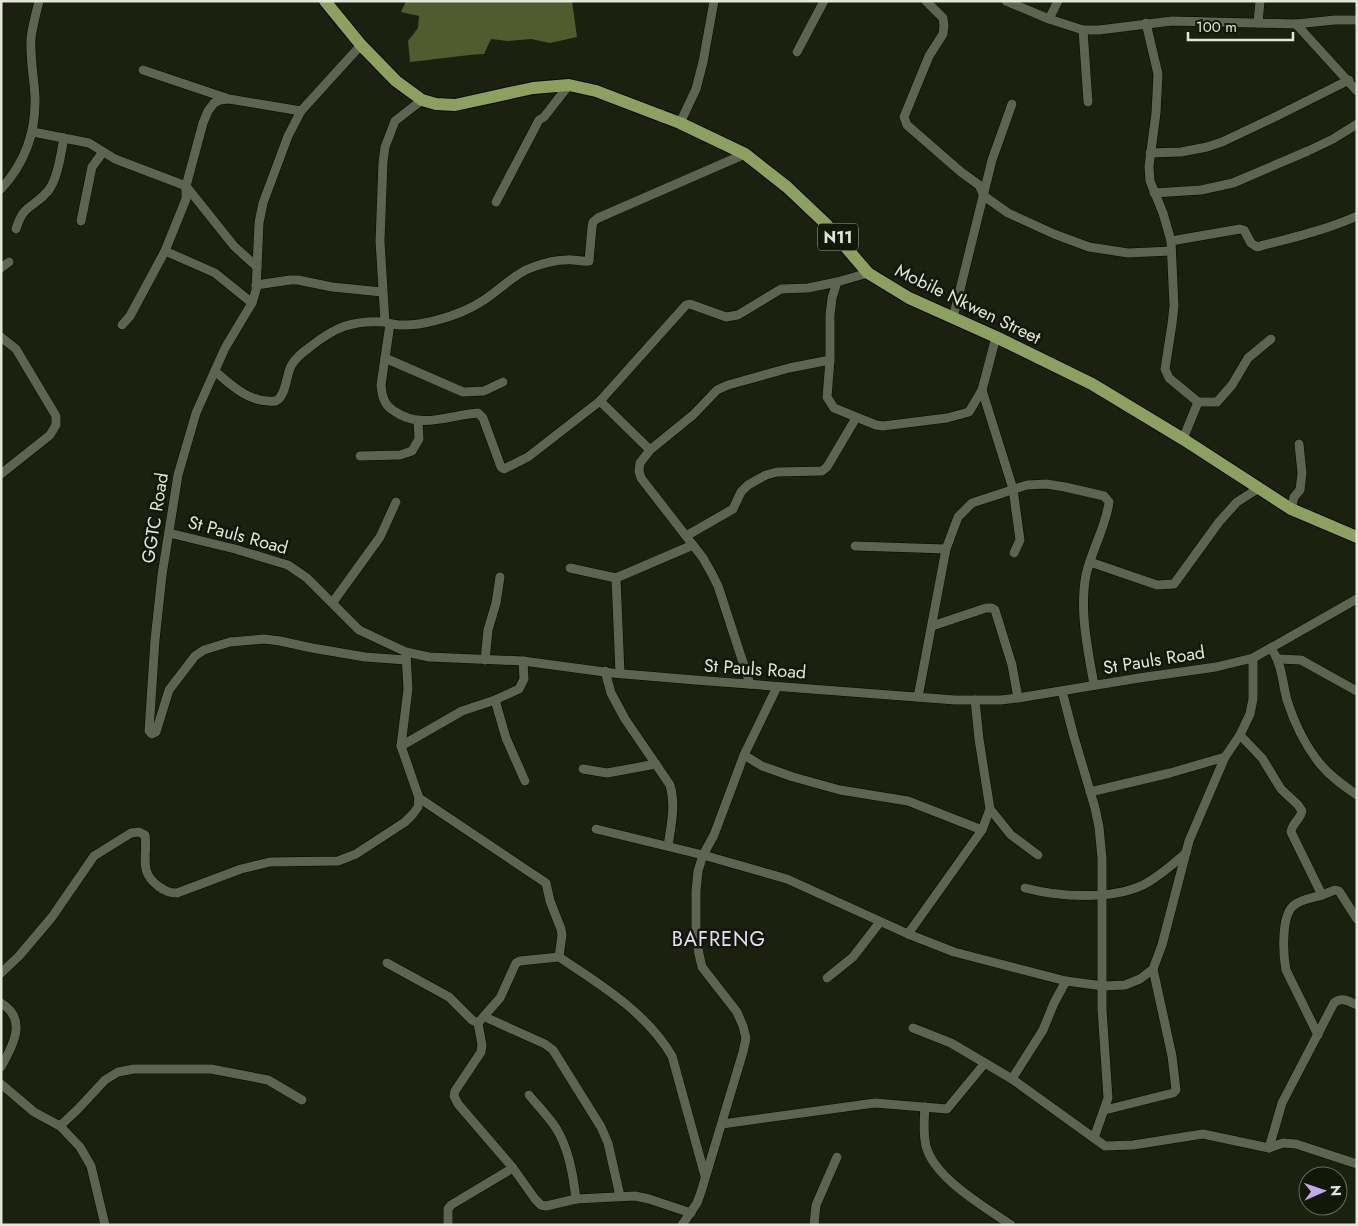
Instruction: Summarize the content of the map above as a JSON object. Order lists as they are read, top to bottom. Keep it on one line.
{"streets":{"highway":["N11","Mobile Nkwen Street"],"street":["GGTC Road","St Pauls Road"]},"crossings":[["Mobile Nkwen Street","GGTC Road"],["GGTC Road","St Pauls Road"]],"districts":["BAFRENG"],"scale_bar":"100 m","north":"right"}
